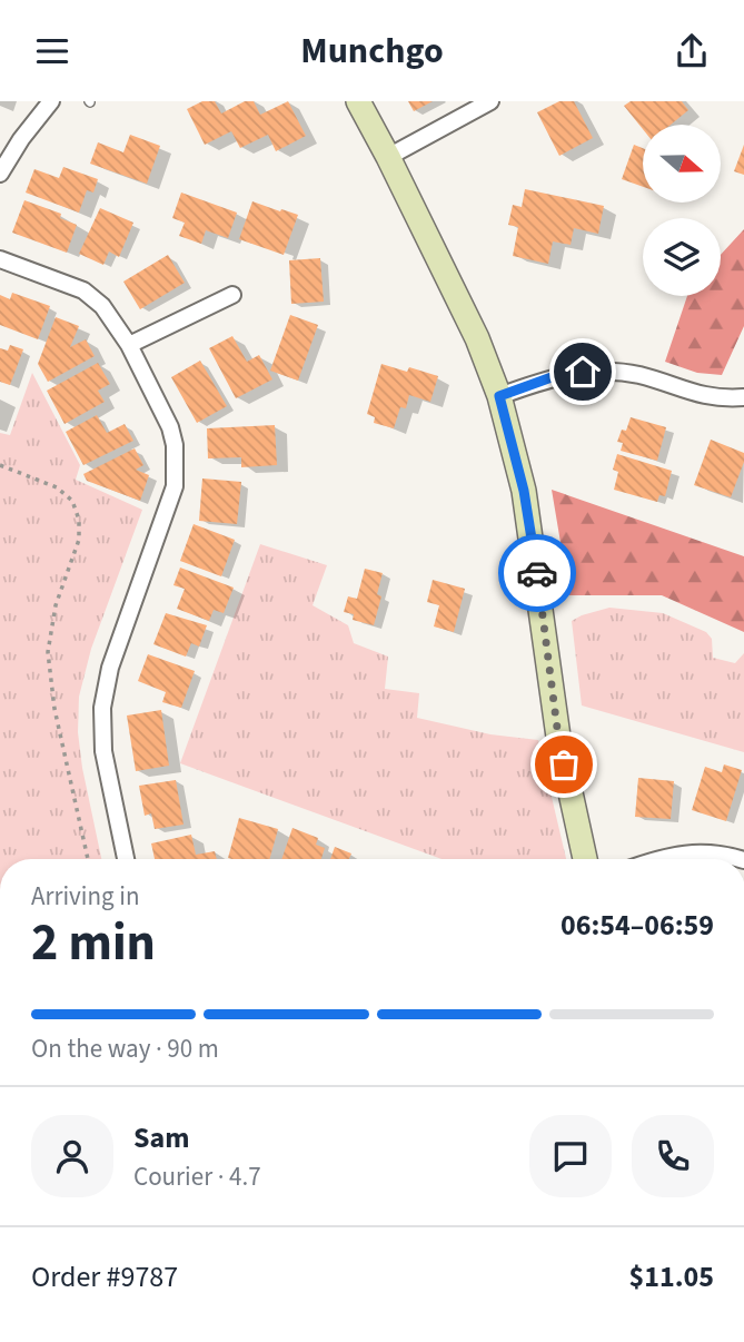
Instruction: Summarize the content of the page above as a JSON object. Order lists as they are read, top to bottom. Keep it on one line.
{"north":"right","page":{"header":"Munchgo","heading":["2 min","Arriving in","06:54–06:59"],"panel":["Sam","Courier · 4.7","Order #9787","$11.05"],"bar":"On the way · 90 m"}}
